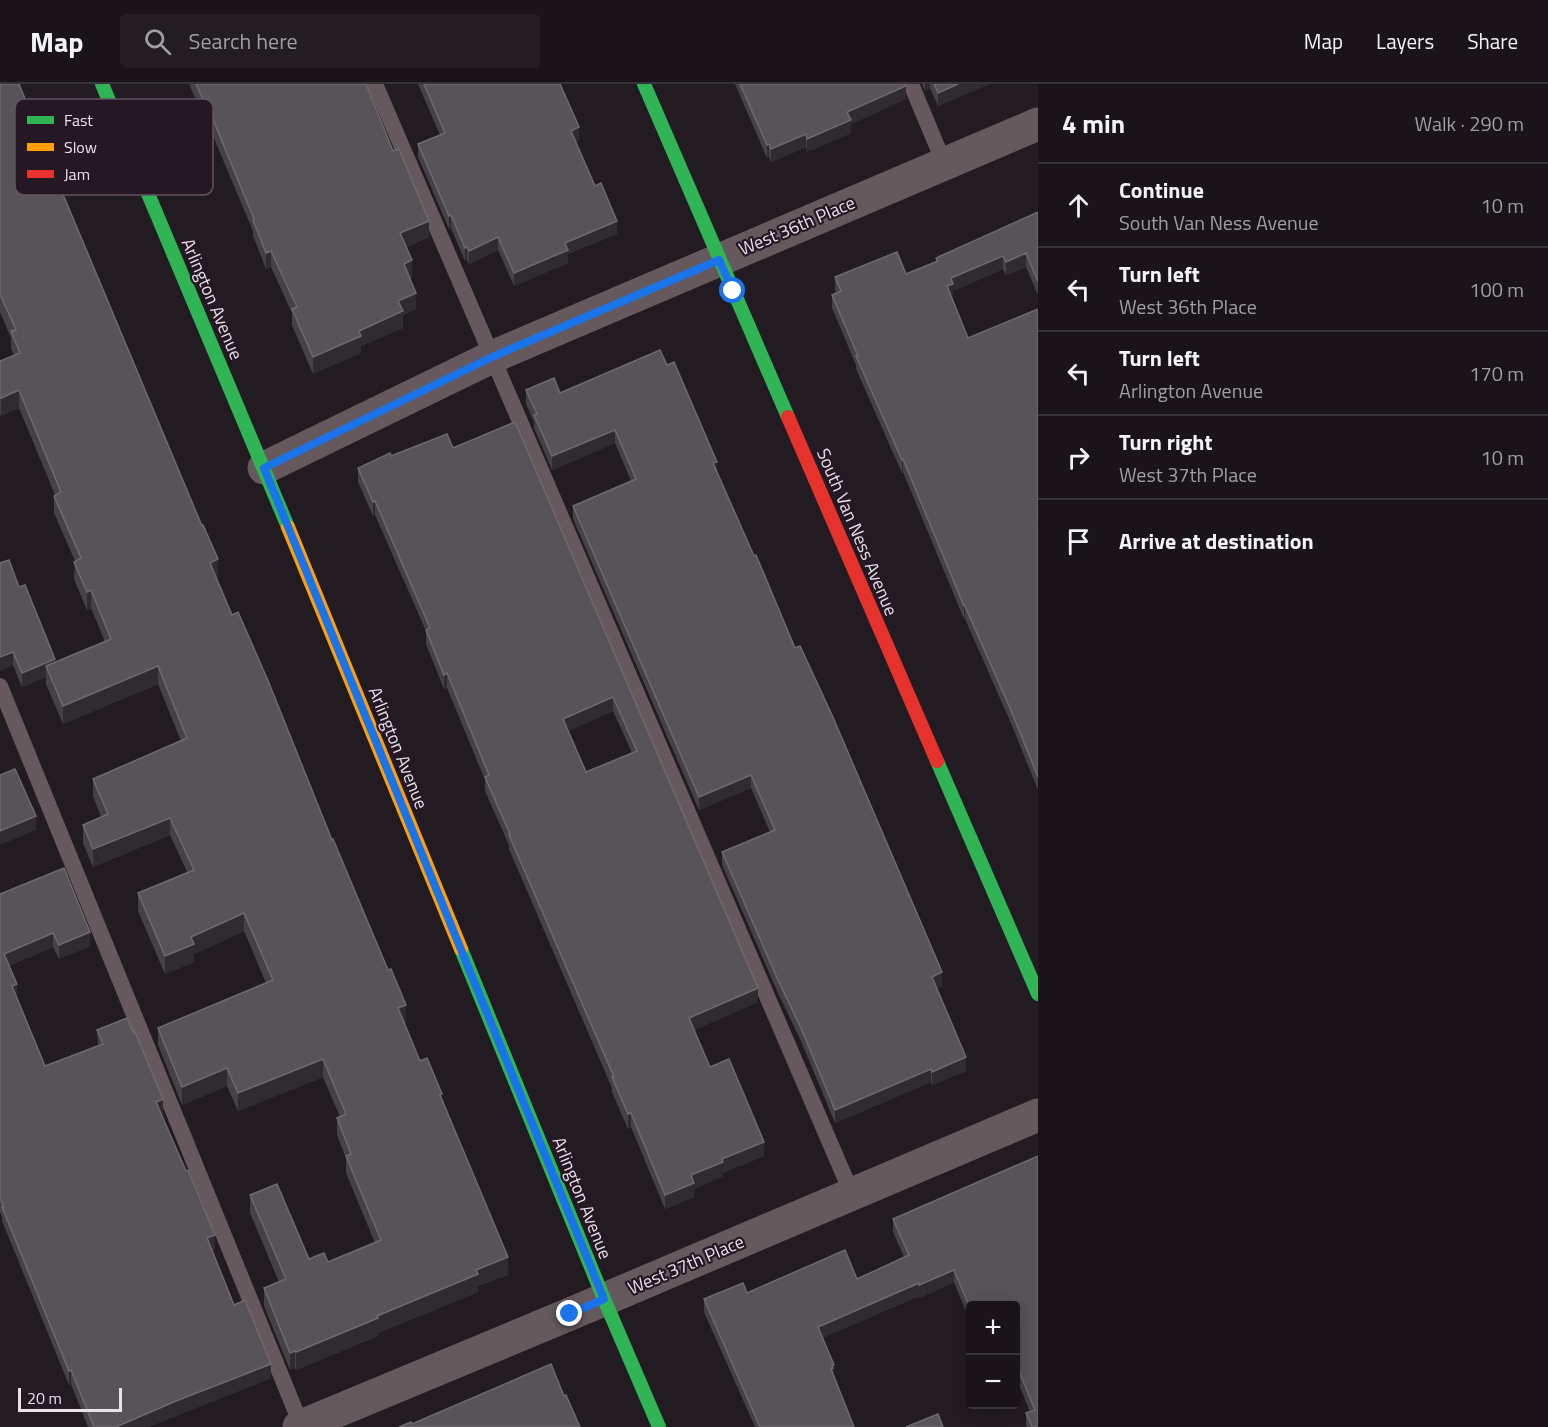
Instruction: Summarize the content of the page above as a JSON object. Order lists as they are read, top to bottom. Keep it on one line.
{"streets":{"main road":["Arlington Avenue","South Van Ness Avenue"],"street":["West 36th Place","West 37th Place"]},"crossings":[["West 36th Place","Arlington Avenue"],["West 36th Place","South Van Ness Avenue"],["Arlington Avenue","West 37th Place"]],"legend":["Fast","Slow","Jam"],"scale_bar":"20 m","page":{"header":"Map","search":"Search here","nav":["Map","Layers","Share"],"heading":["4 min","Walk · 290 m"],"list":[["Continue","South Van Ness Avenue","10 m"],["Turn left","West 36th Place","100 m"],["Turn left","Arlington Avenue","170 m"],["Turn right","West 37th Place","10 m"],"Arrive at destination"],"map_buttons":["+","−"],"scale":"20 m"}}
